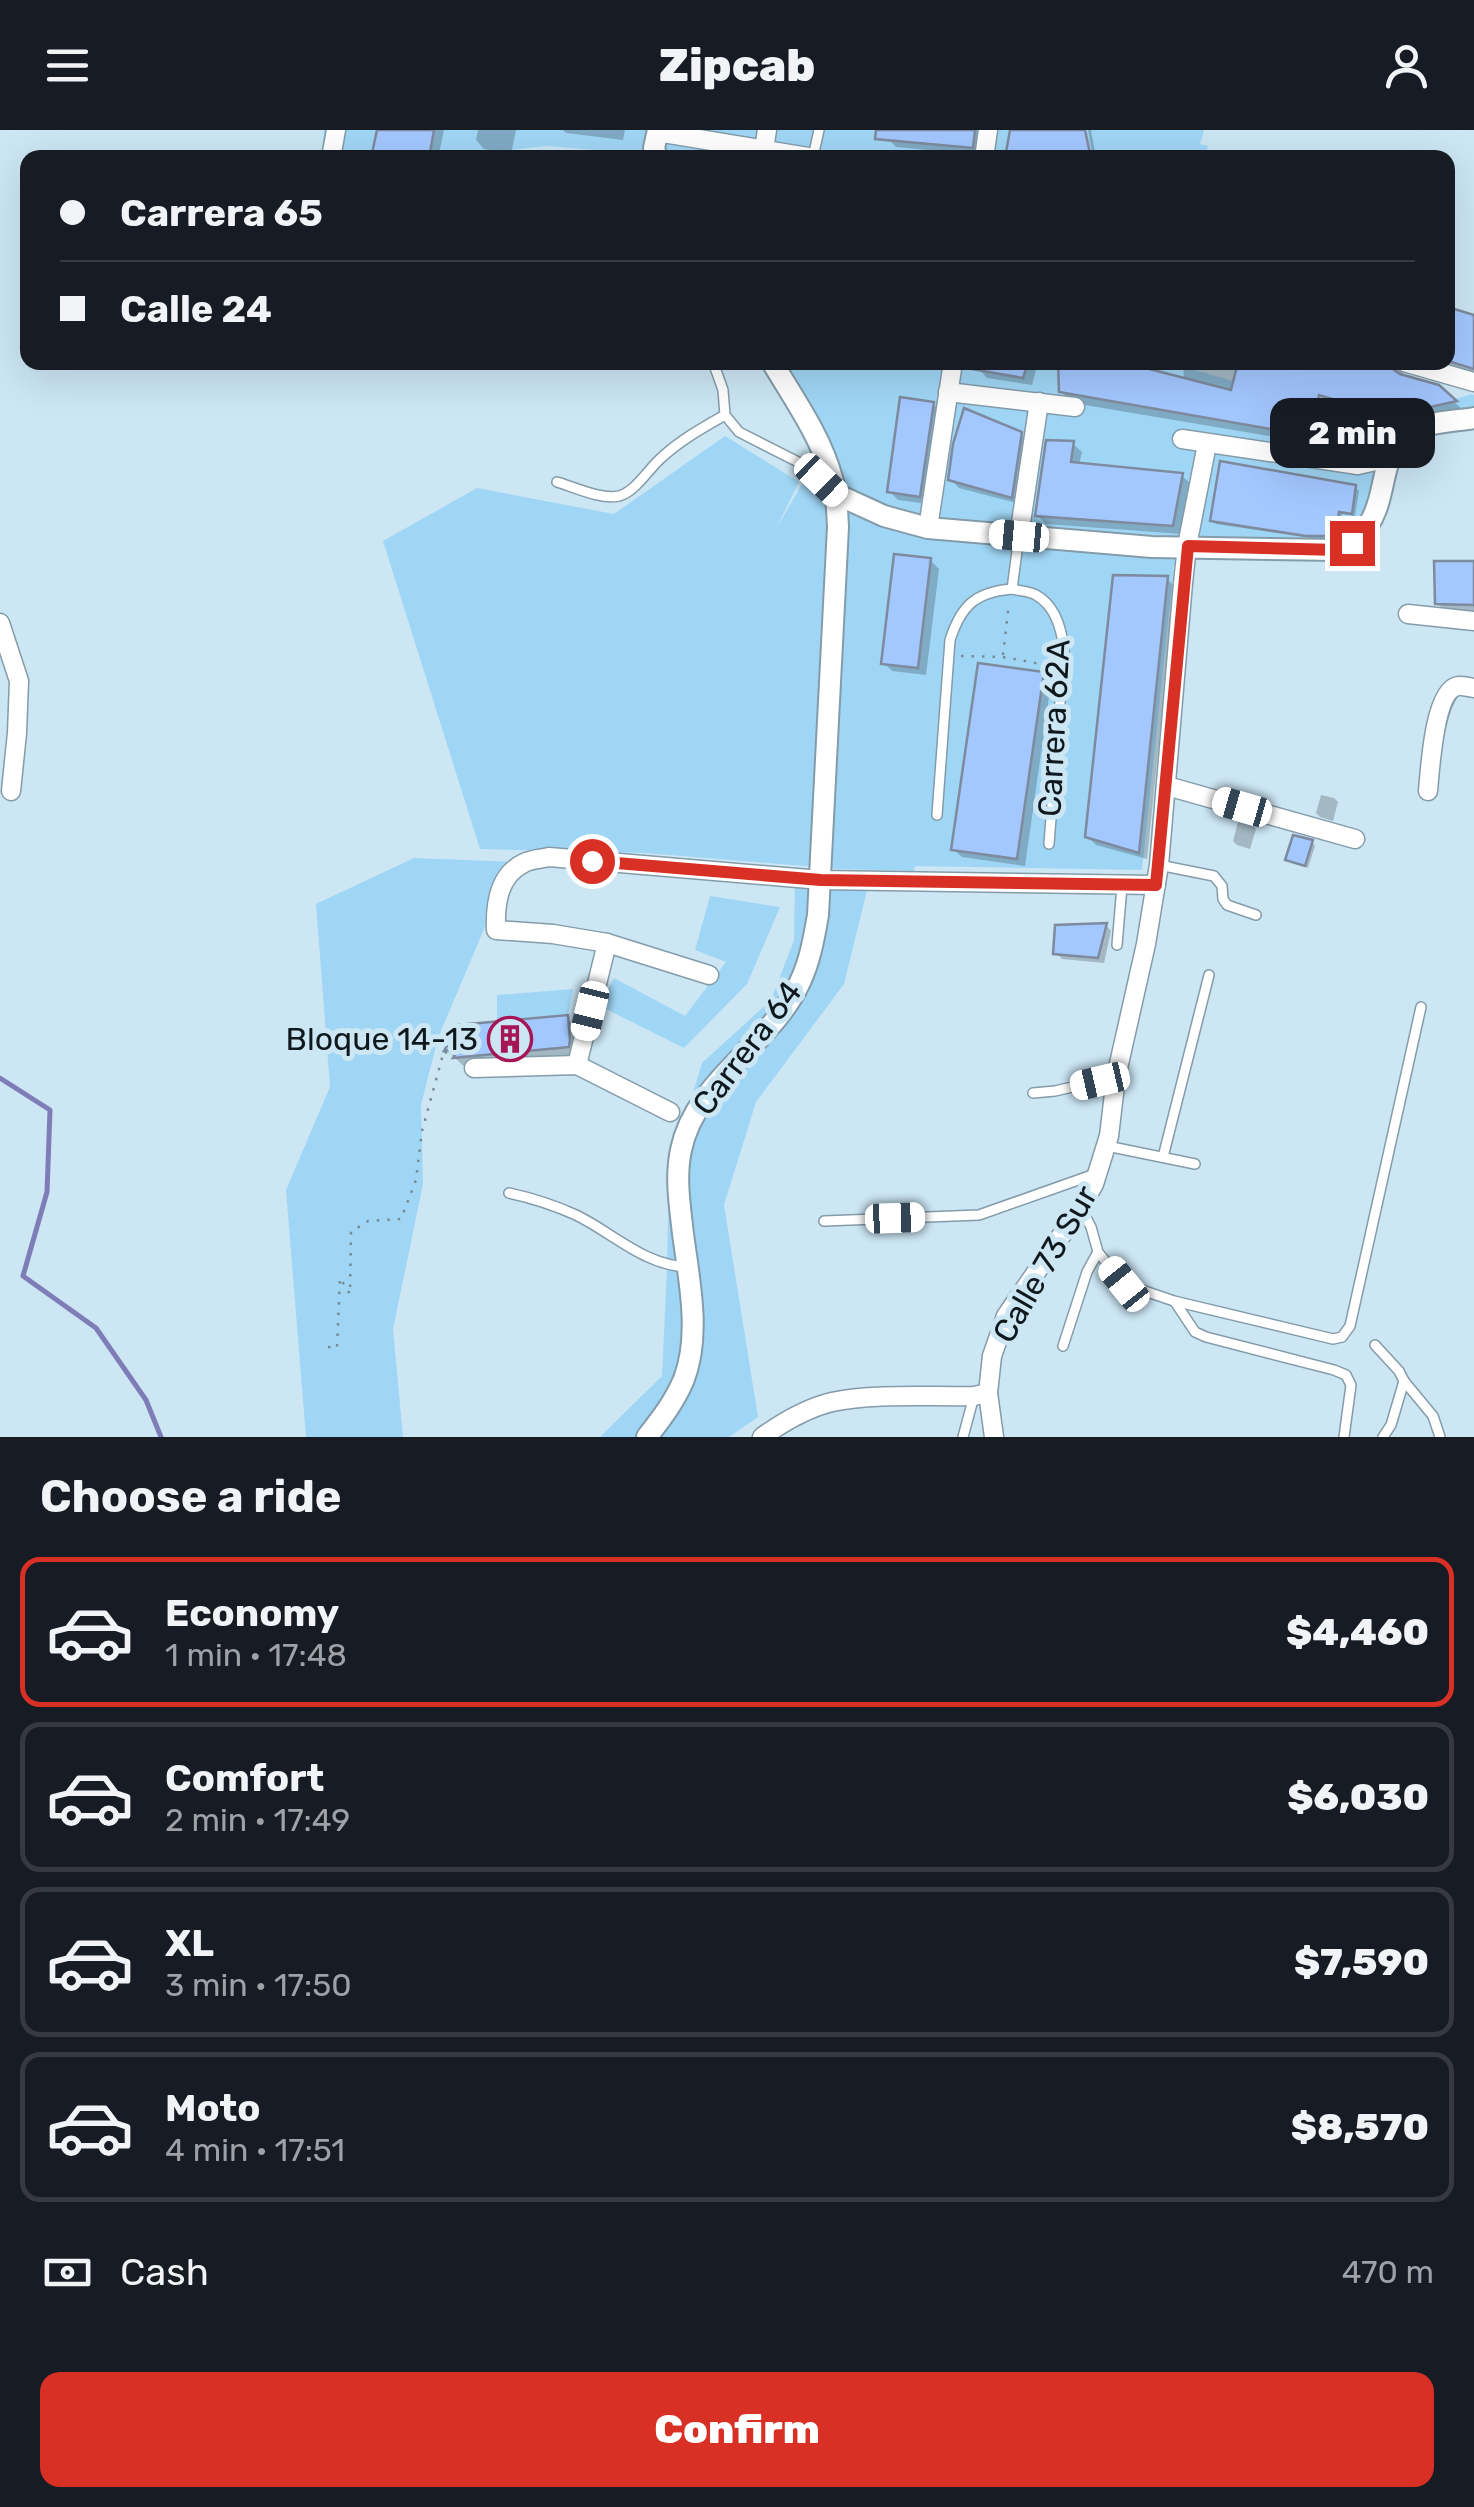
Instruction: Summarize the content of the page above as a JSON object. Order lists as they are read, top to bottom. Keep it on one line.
{"streets":{"street":["Carrera 64","Calle 73 Sur"],"lane":["Carrera 62A"]},"places":{"building":["Bloque 14-13"]},"page":{"header":"Zipcab","banner":["Carrera 65","Calle 24"],"bubble":"2 min","heading":"Choose a ride","list":[{"name":"Economy","note":"1 min · 17:48","value":"$4,460"},{"name":"Comfort","note":"2 min · 17:49","value":"$6,030"},{"name":"XL","note":"3 min · 17:50","value":"$7,590"},{"name":"Moto","note":"4 min · 17:51","value":"$8,570"}],"pay":["Cash","470 m"],"buttons":"Confirm"}}
